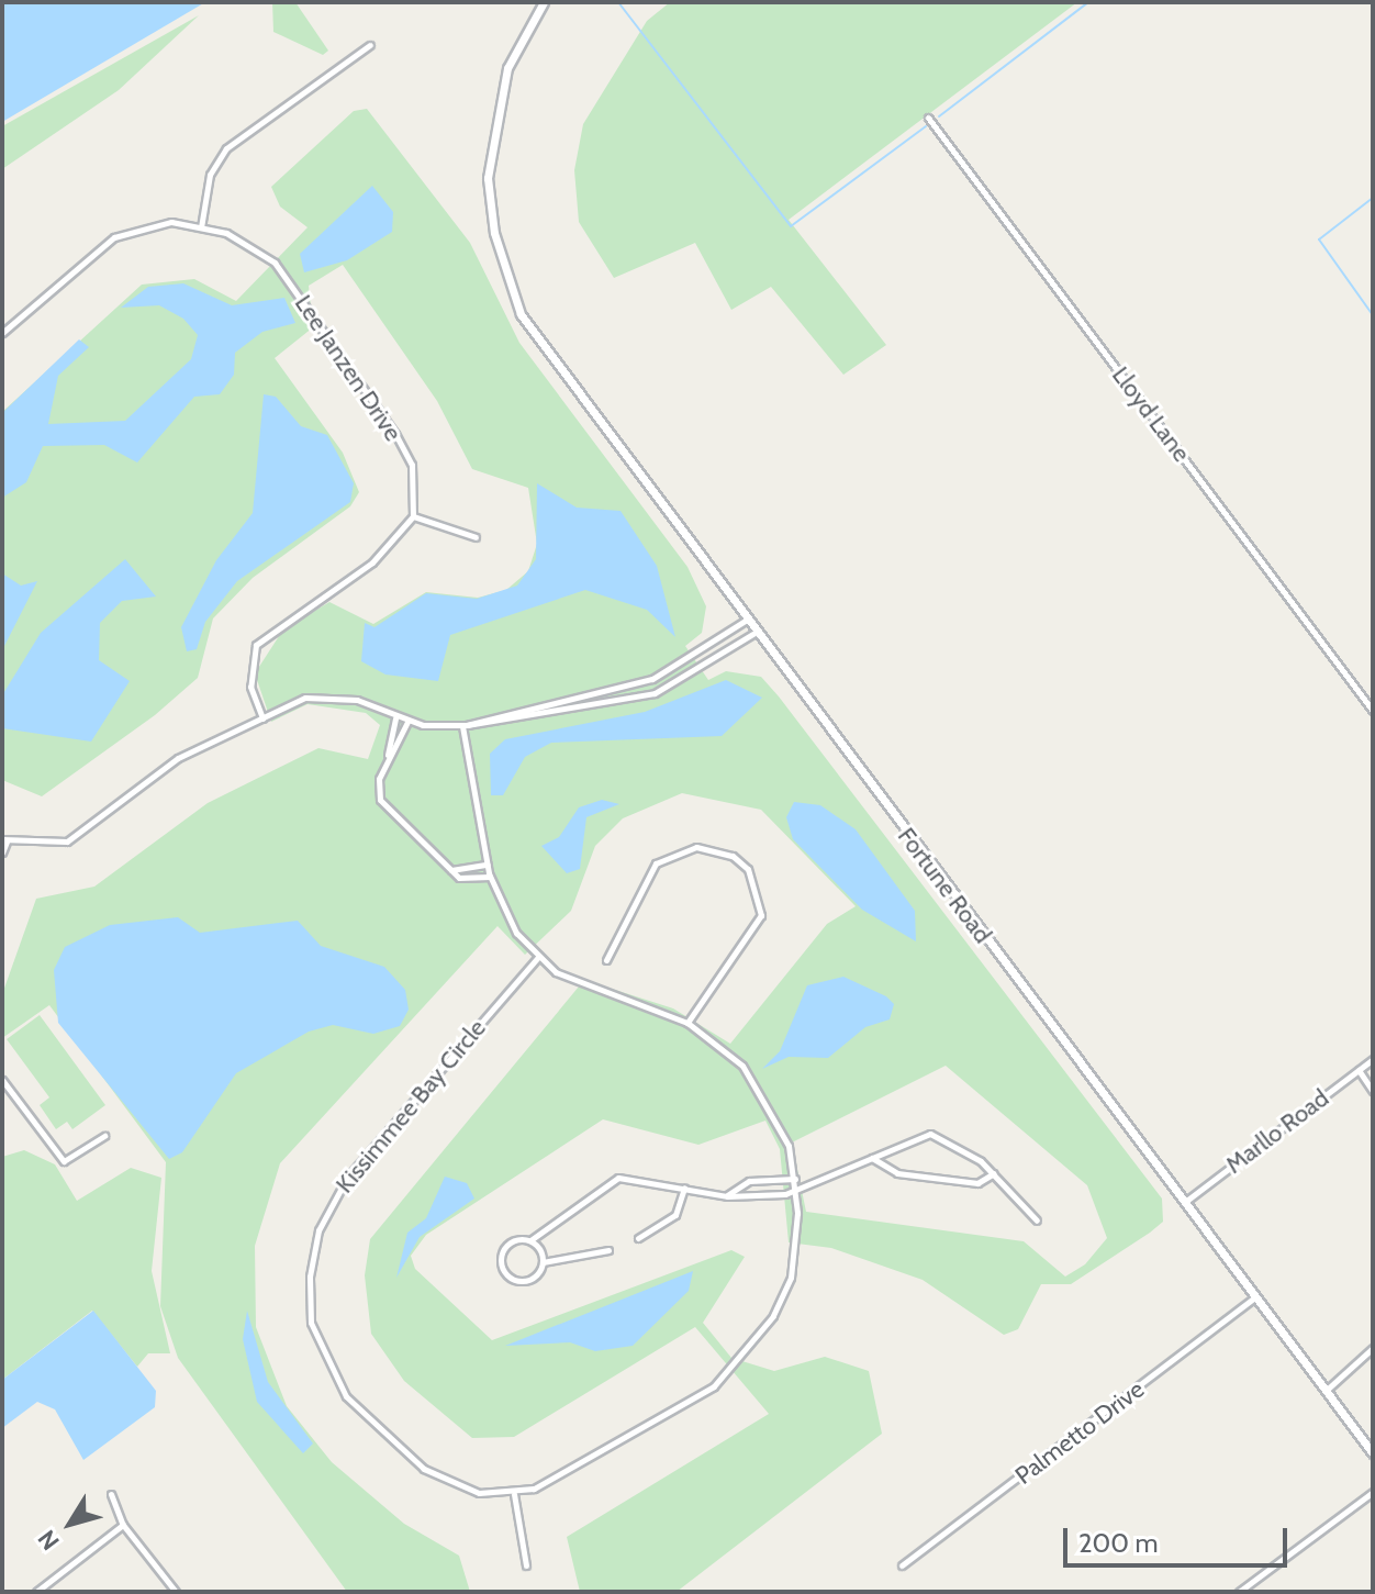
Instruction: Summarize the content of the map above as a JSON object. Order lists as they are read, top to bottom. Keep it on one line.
{"streets":{"street":["Lee Janzen Drive","Lloyd Lane","Fortune Road","Kissimmee Bay Circle","Marllo Road","Palmetto Drive"]},"crossings":[["Fortune Road","Marllo Road"],["Fortune Road","Palmetto Drive"]],"scale_bar":"200 m","north":"bottom left"}
